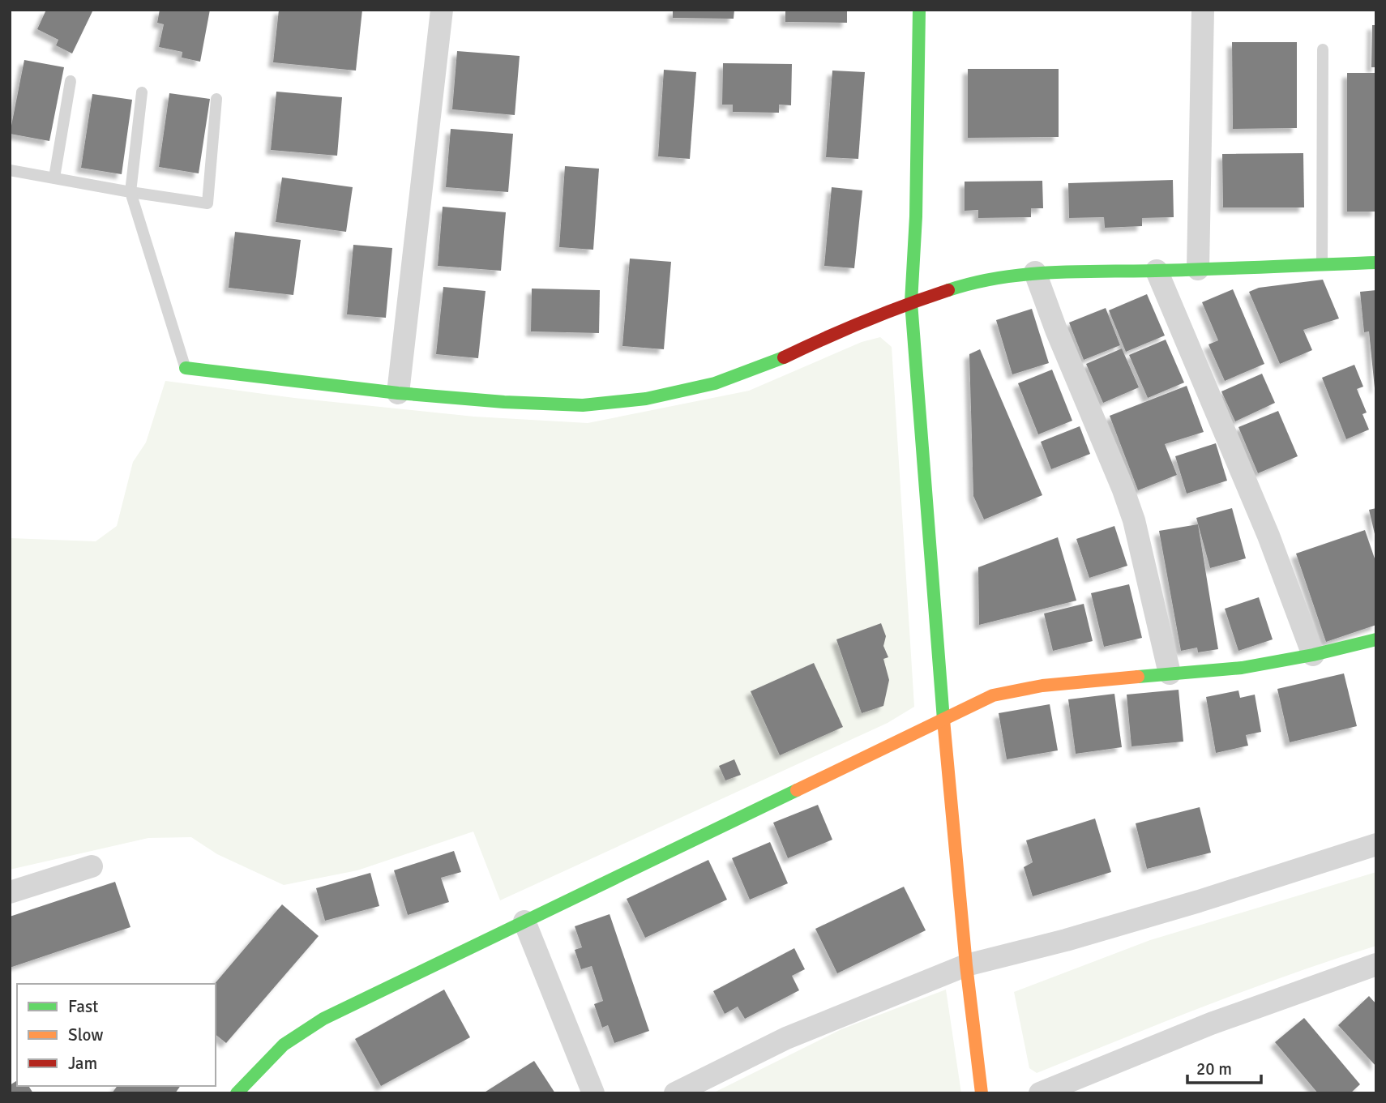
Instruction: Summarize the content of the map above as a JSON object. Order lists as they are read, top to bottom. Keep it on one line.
{"legend":["Fast","Slow","Jam"],"scale_bar":"20 m"}
